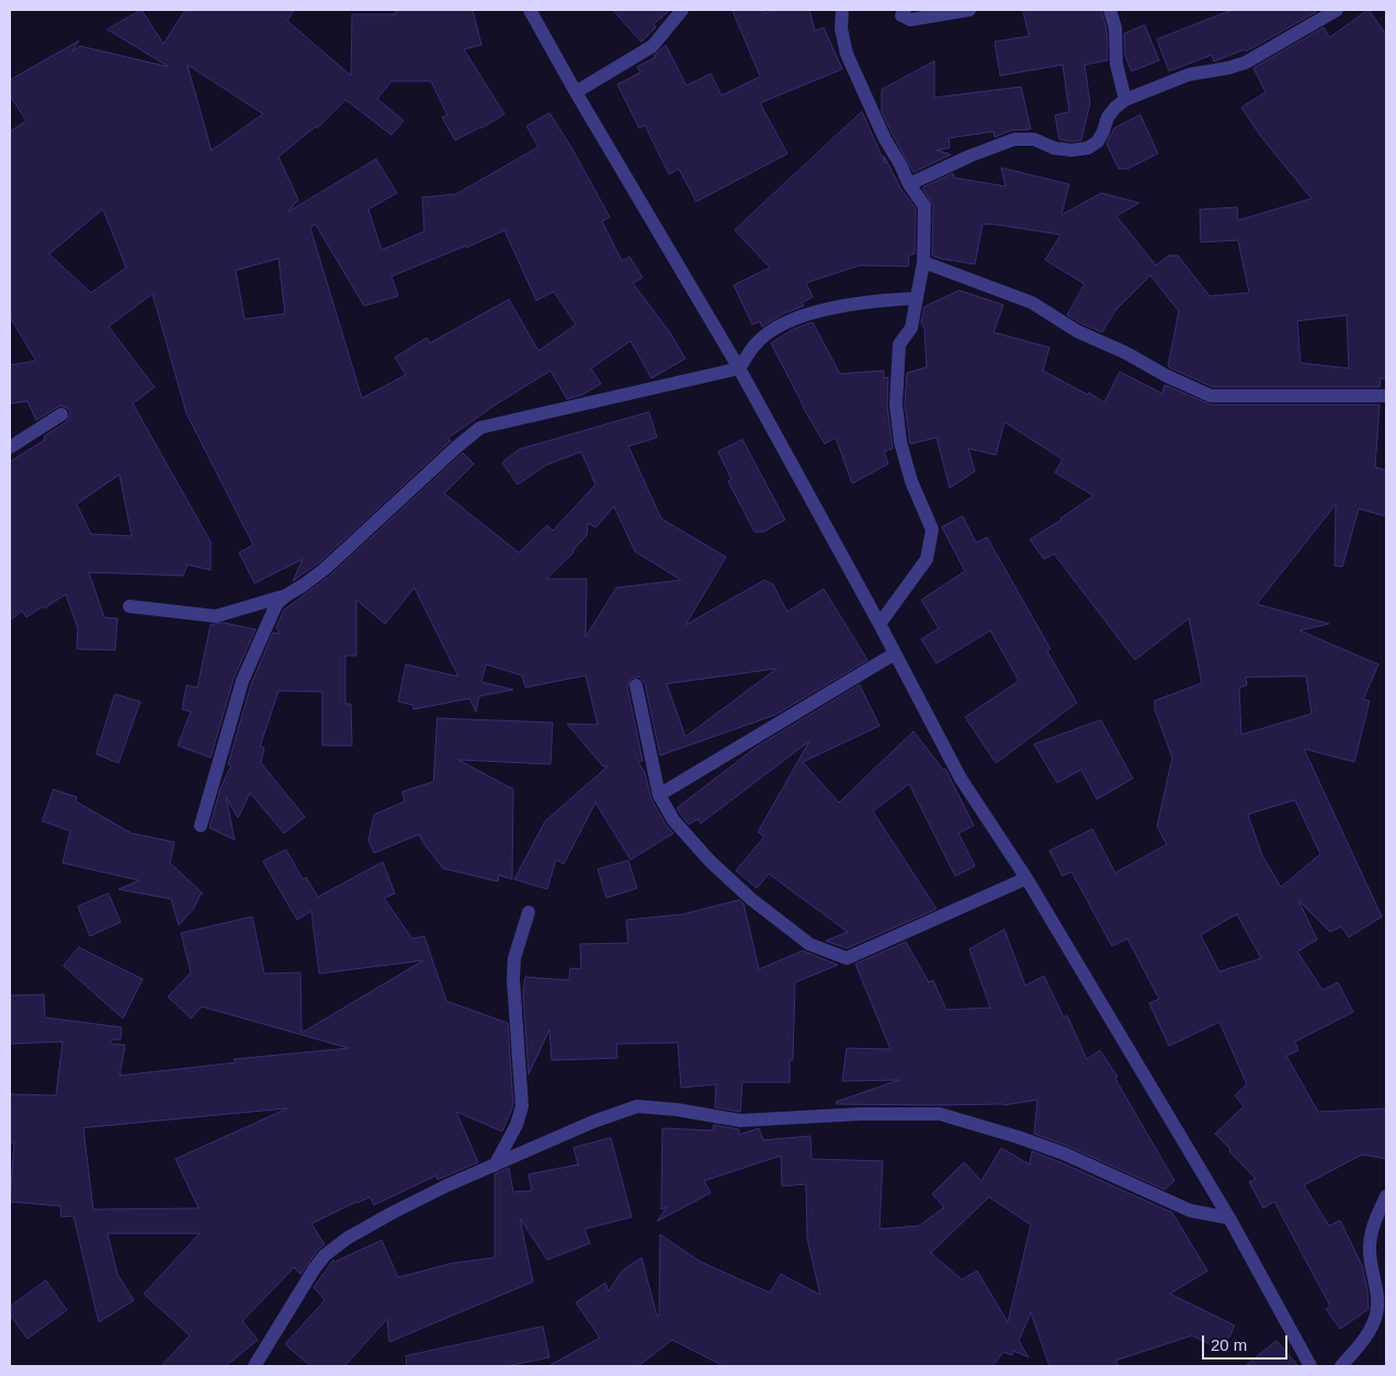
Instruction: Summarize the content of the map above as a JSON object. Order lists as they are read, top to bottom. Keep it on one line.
{"scale_bar":"20 m"}
